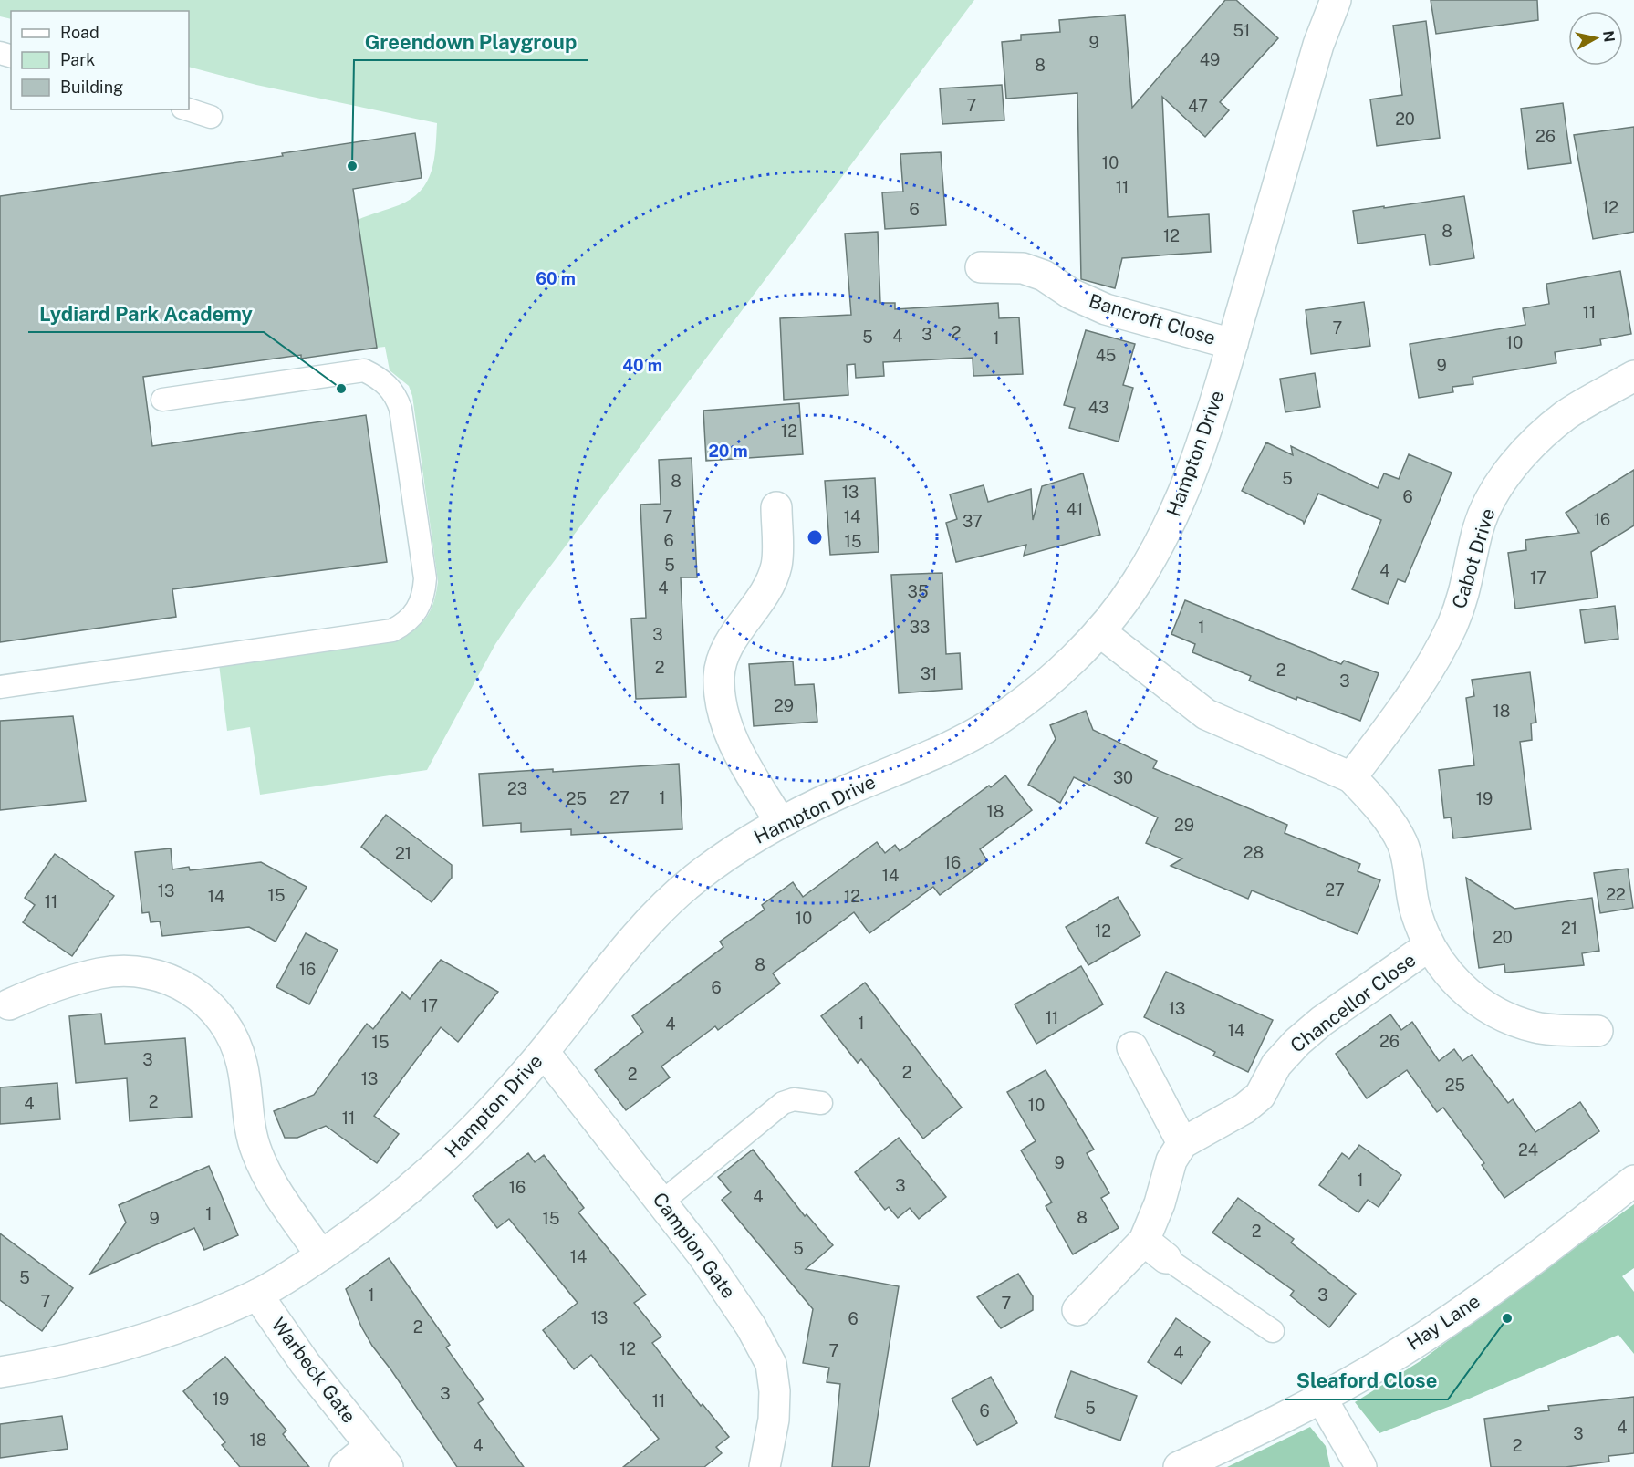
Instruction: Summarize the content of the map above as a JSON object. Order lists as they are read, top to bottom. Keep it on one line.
{"streets":{"street":["Bancroft Close","Hampton Drive","Cabot Drive","Chancellor Close","Campion Gate","Hay Lane","Warbeck Gate"]},"crossings":[["Bancroft Close","Hampton Drive"],["Hampton Drive","Campion Gate"],["Hampton Drive","Warbeck Gate"]],"places":["Greendown Playgroup","Lydiard Park Academy","Sleaford Close"],"house_numbers":["51","9","49","8","7","47","20","26","10","11","12","6","8","12","11","7","2","3","4","5","1","10","45","9","43","12","5","8","13","6","41","7","14","16","37","6","15","5","4","17","4","35","33","1","3","2","2","31","3","29","18","30","23","27","1","25","19","18","29","28","21","16","14","27","13","22","15","14","12","11","10","21","12","20","8","16","6","17","13","11","1","4","14","26","15","3","2","2","13","25","2","4","10","11","24","9","1","3","16","4","1","8","9","15","2","5","14","5","1","3","7","7","13","6","2","12","7","4","3","19","11","5","6","4","3","18","4","2"],"legend":["Road","Park","Building"],"north":"right","rings":["60 m","40 m","20 m"]}
